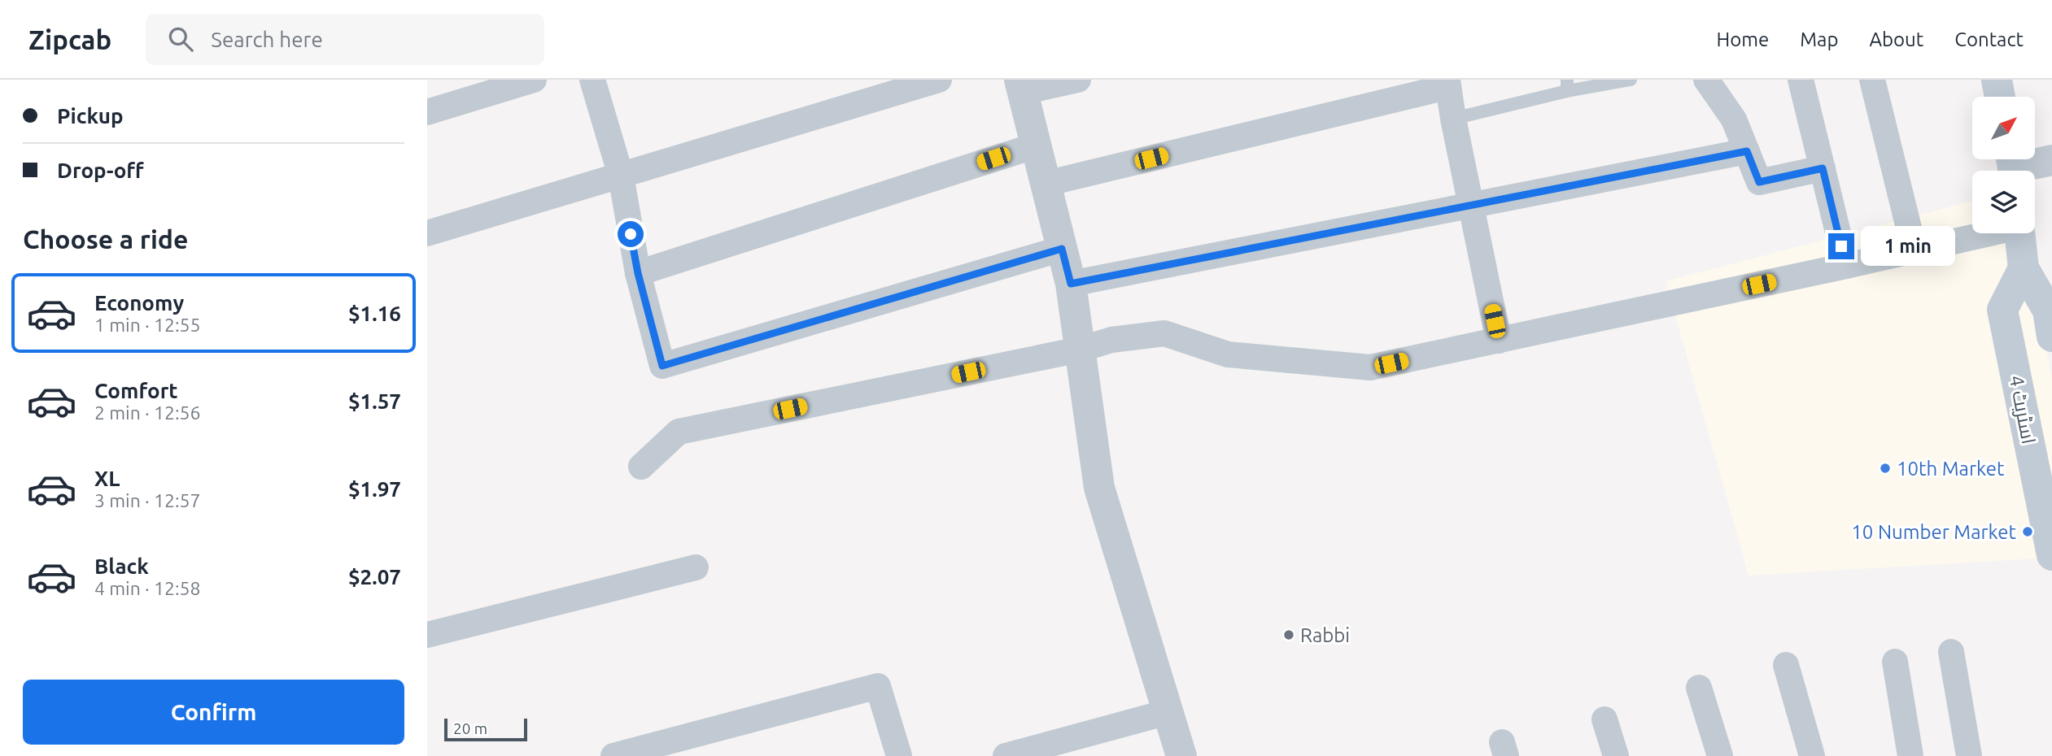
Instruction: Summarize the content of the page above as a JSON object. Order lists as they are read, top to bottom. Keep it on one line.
{"streets":{"main road":["اسٹریٹ 4"]},"places":["10th Market","10 Number Market","Rabbi"],"scale_bar":"20 m","north":"top right","page":{"header":"Zipcab","search":"Search here","nav":["Home","Map","About","Contact"],"banner":["Pickup","Drop-off"],"heading":"Choose a ride","bubble":"1 min","list":[{"name":"Economy","note":"1 min · 12:55","value":"$1.16"},{"name":"Comfort","note":"2 min · 12:56","value":"$1.57"},{"name":"XL","note":"3 min · 12:57","value":"$1.97"},{"name":"Black","note":"4 min · 12:58","value":"$2.07"}],"buttons":"Confirm","scale":"20 m"}}
